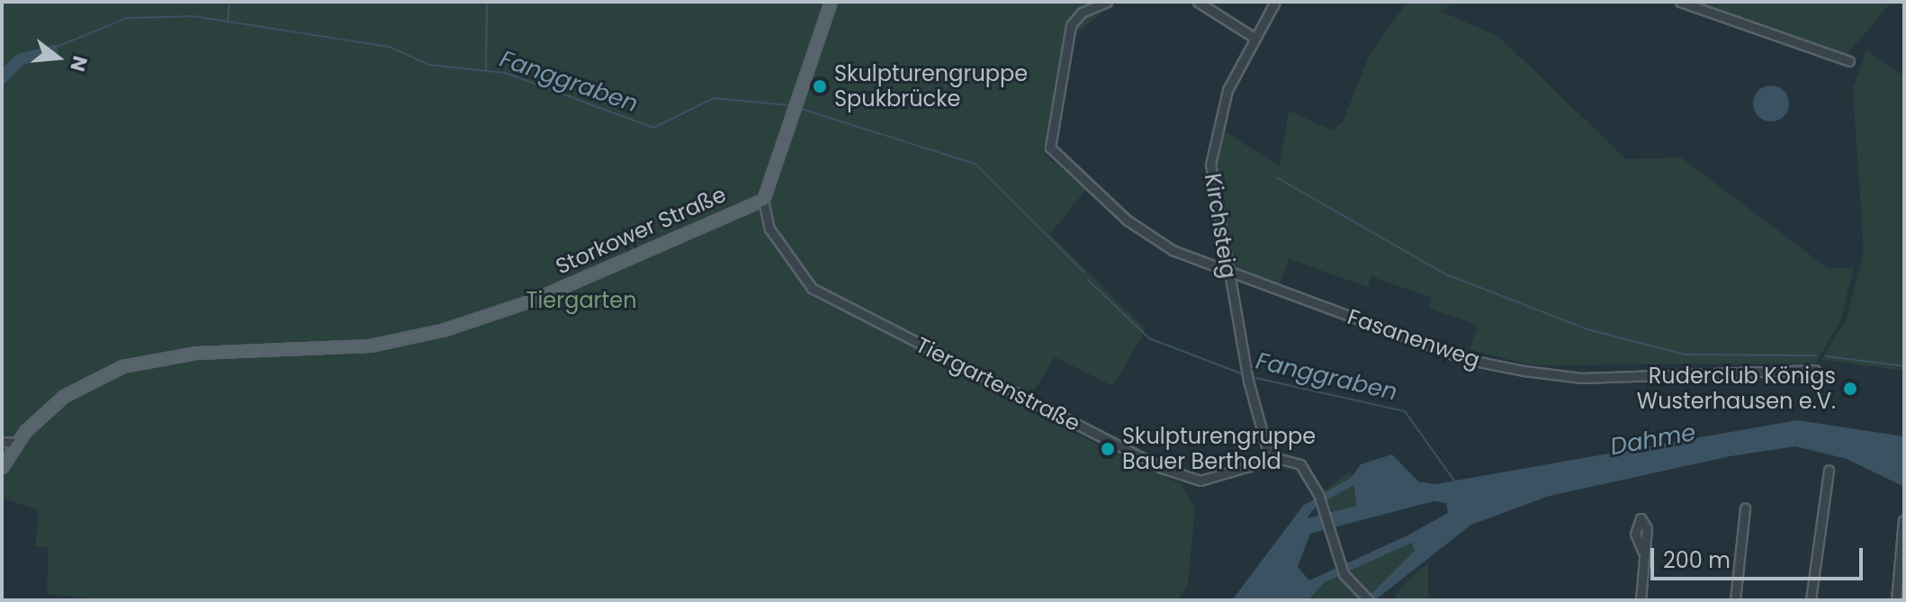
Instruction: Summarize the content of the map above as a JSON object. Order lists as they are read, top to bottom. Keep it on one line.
{"streets":{"main road":["Storkower Straße"],"street":["Kirchsteig","Fasanenweg","Tiergartenstraße"]},"crossings":[["Kirchsteig","Fasanenweg"],["Kirchsteig","Tiergartenstraße"],["Storkower Straße","Tiergartenstraße"]],"water":["Fanggraben","Dahme"],"parks":["Tiergarten"],"places":["Skulpturengruppe Spukbrücke","Ruderclub Königs Wusterhausen e.V.","Skulpturengruppe Bauer Berthold"],"scale_bar":"200 m","north":"right"}
